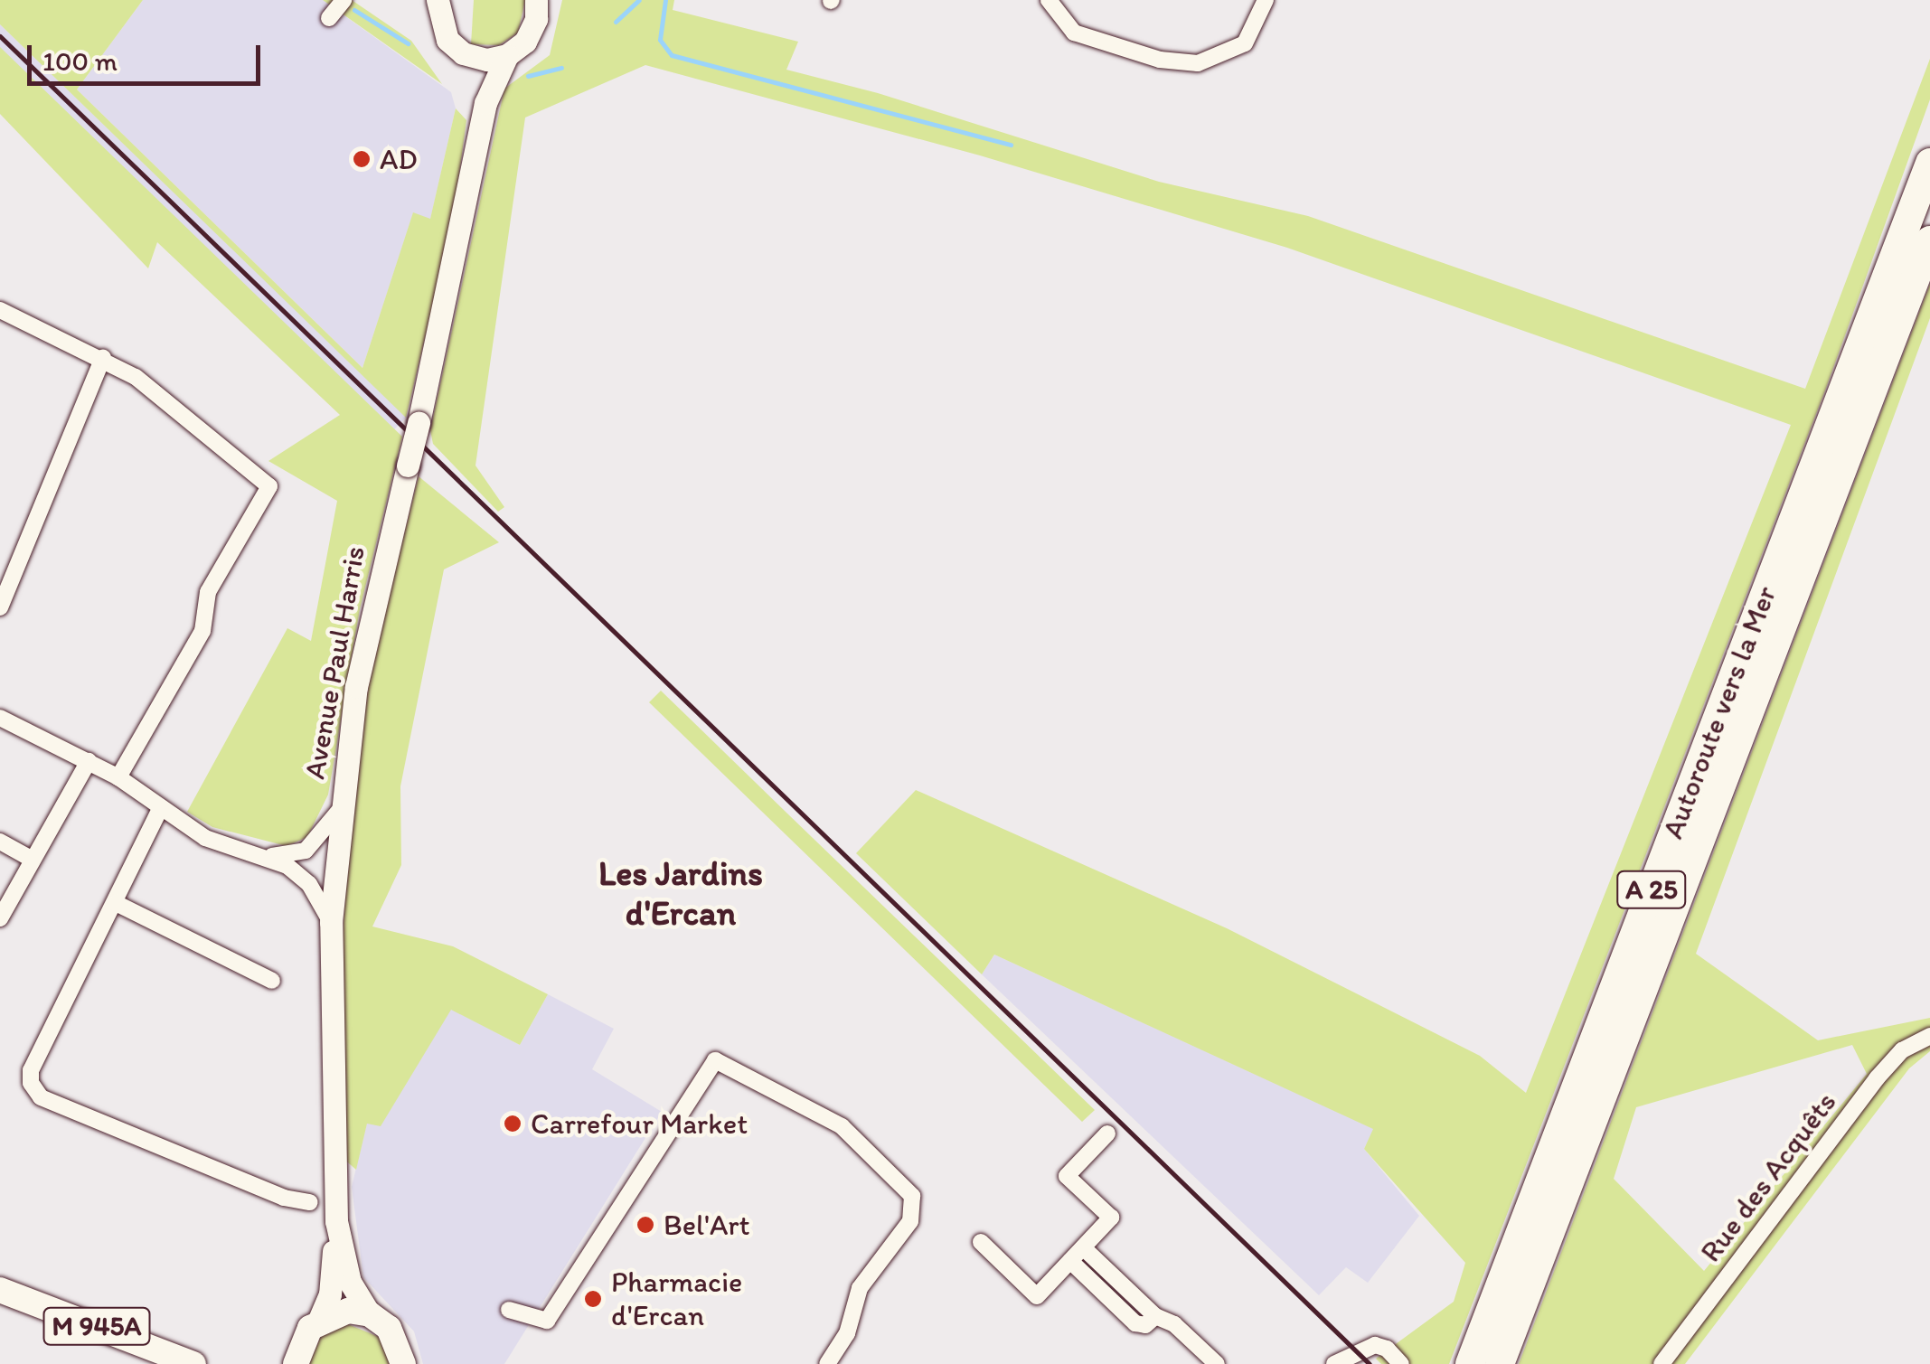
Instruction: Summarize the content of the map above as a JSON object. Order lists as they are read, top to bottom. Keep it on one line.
{"streets":{"highway":["Autoroute vers la Mer","A 25"],"main road":["Avenue Paul Harris","M 945A"],"street":["Rue des Acquêts"]},"districts":["Les Jardins d'Ercan"],"places":["AD","Carrefour Market","Bel'Art","Pharmacie d'Ercan"],"scale_bar":"100 m"}
